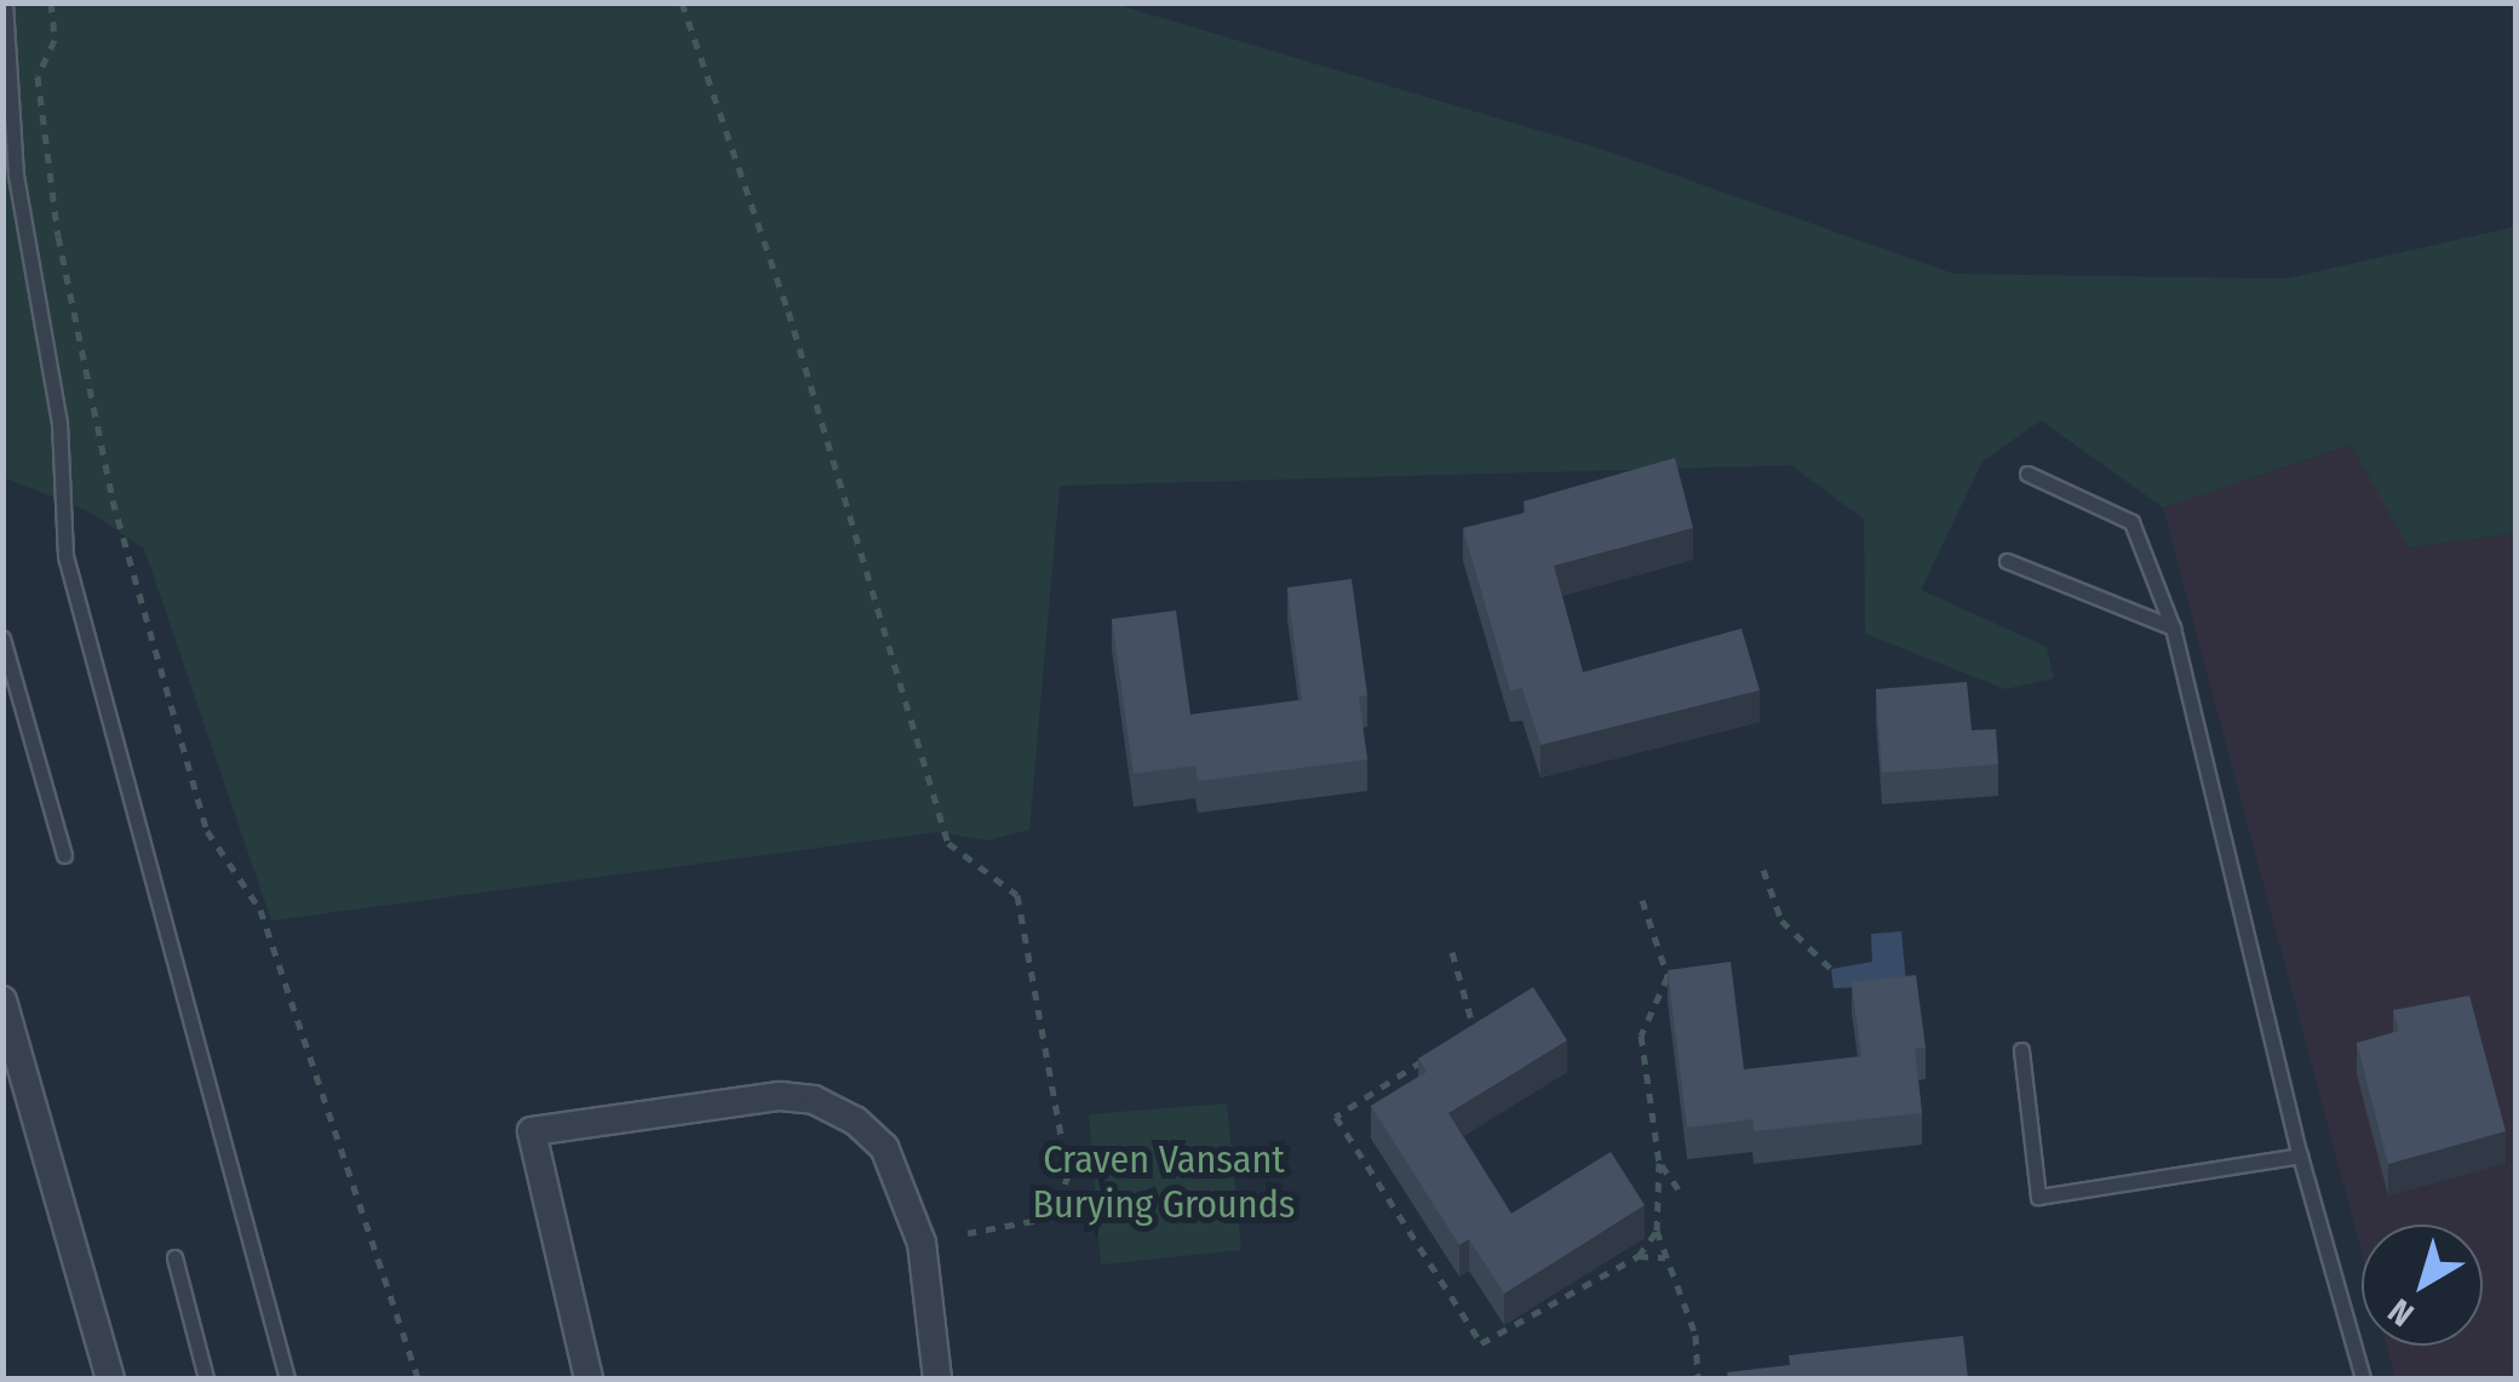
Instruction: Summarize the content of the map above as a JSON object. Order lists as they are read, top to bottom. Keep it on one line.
{"parks":["Craven Vansant Burying Grounds"],"north":"bottom left"}
